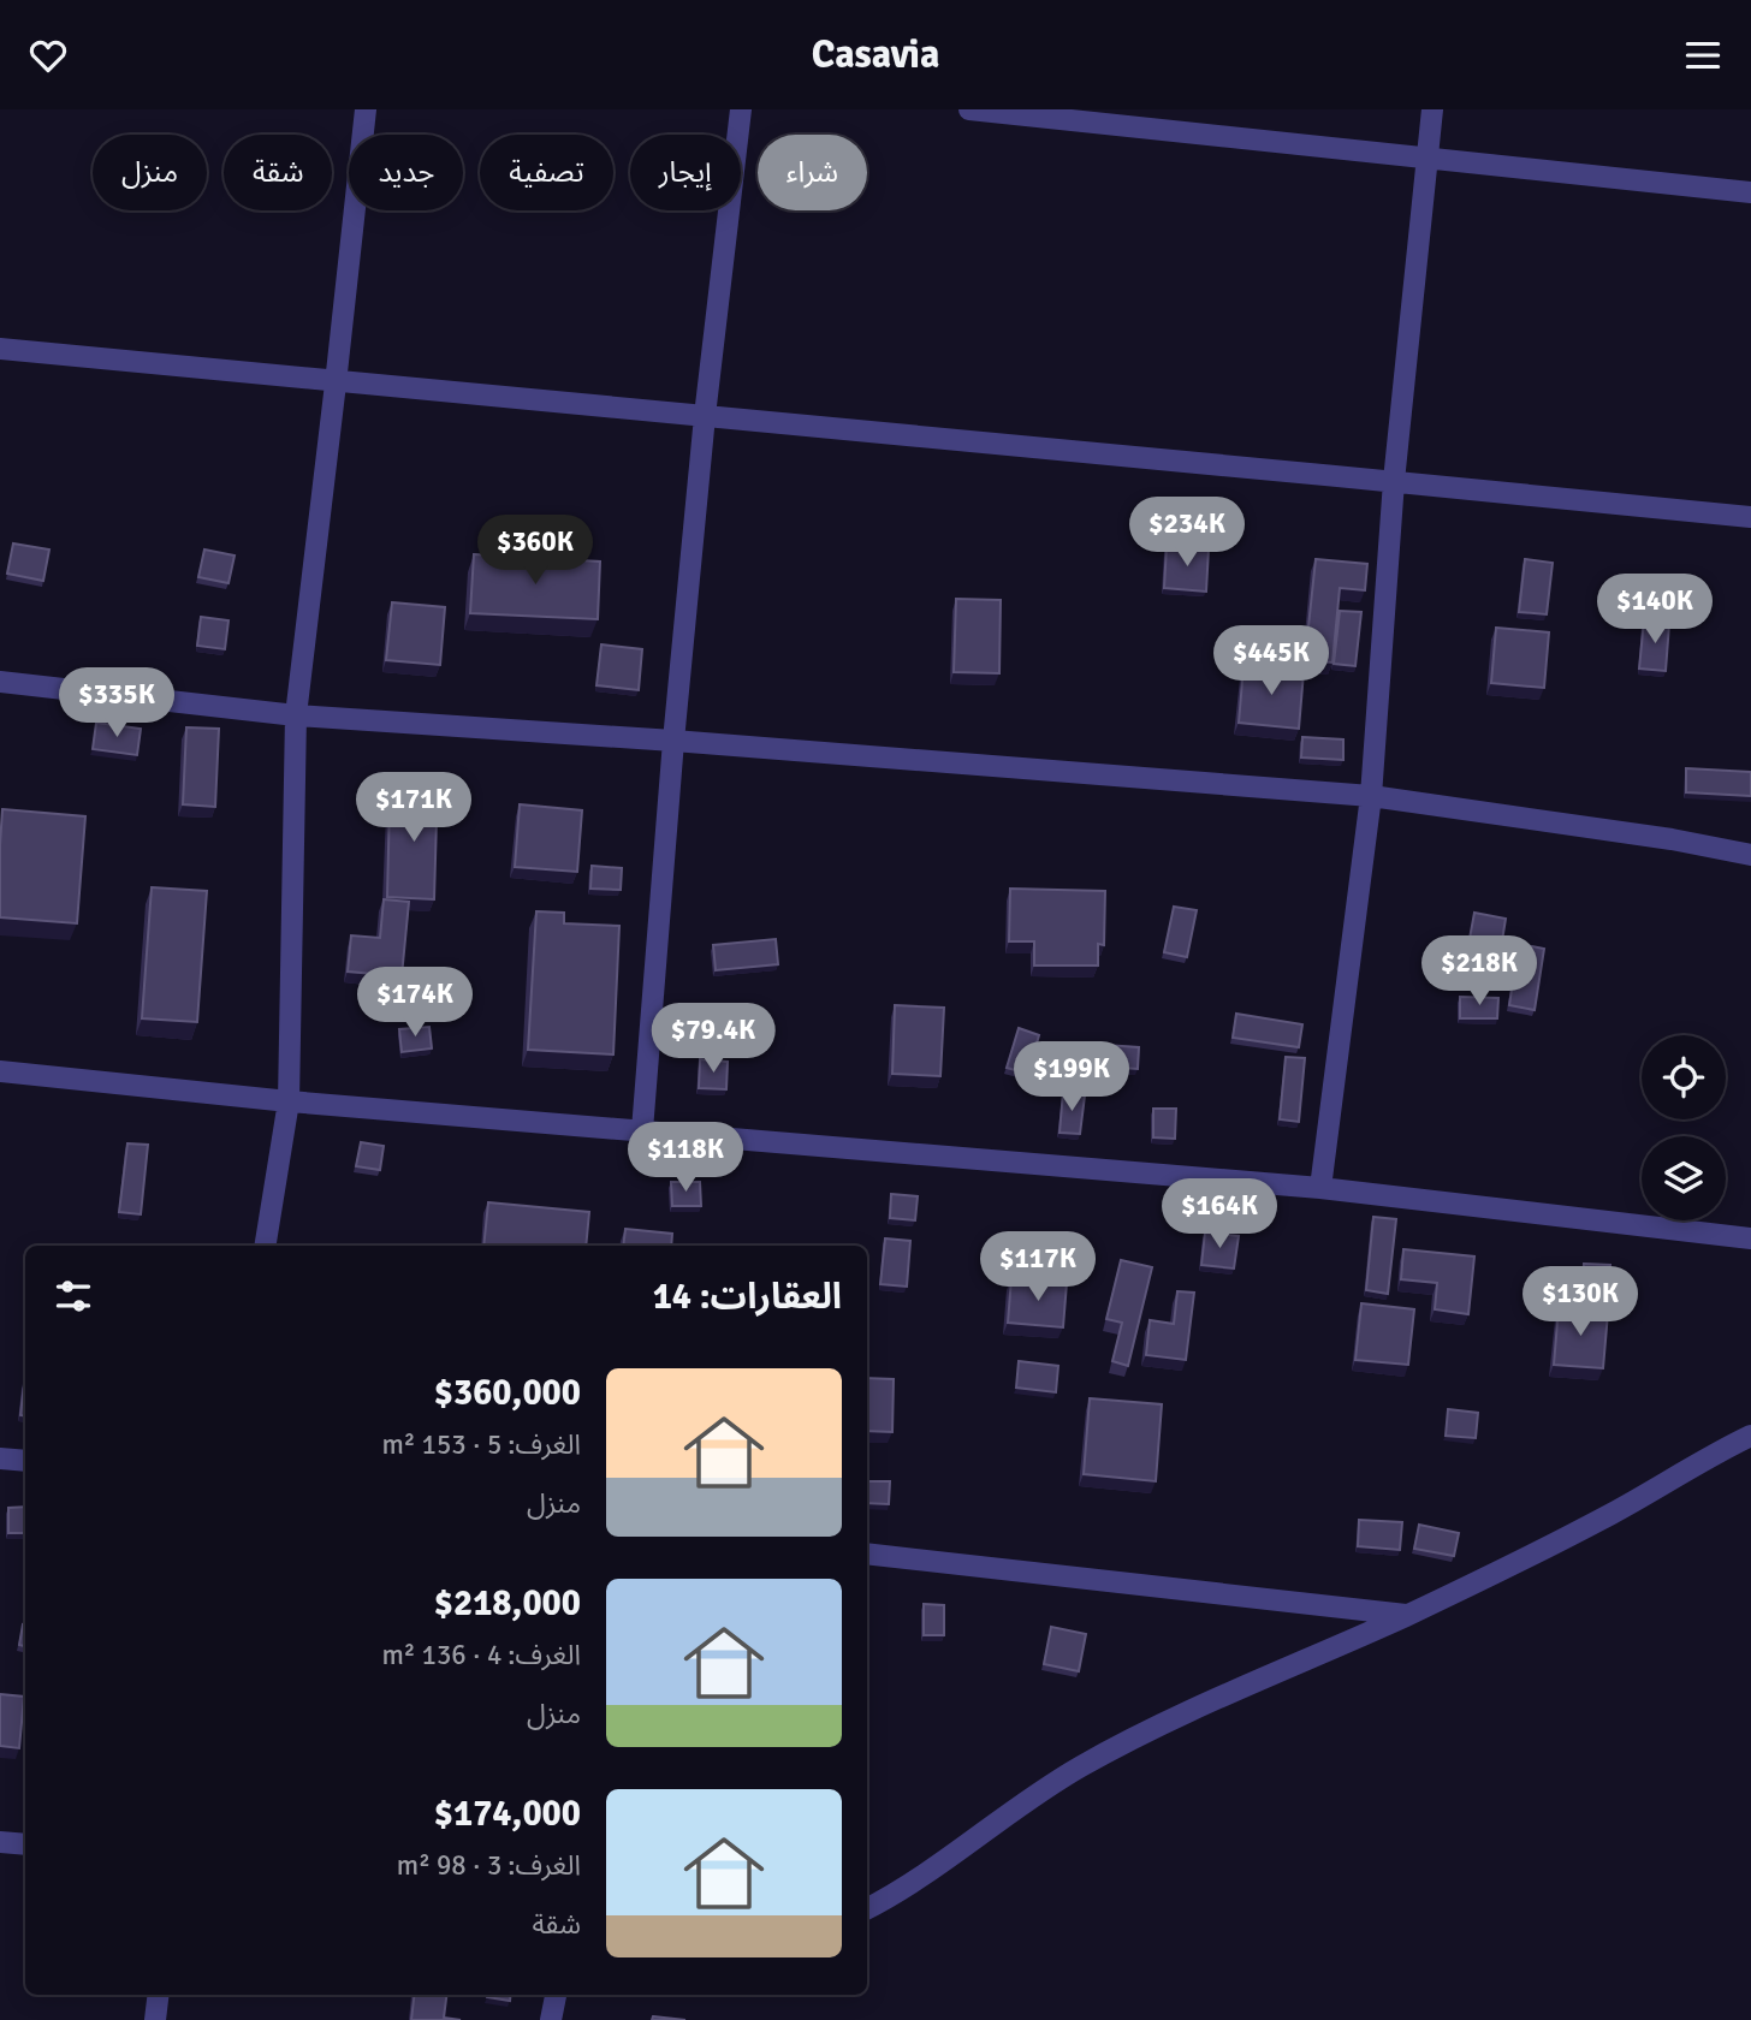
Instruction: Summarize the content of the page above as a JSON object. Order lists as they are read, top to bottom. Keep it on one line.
{"page":{"header":"Casavia","chip":["شراء","إيجار","تصفية","جديد","شقة","منزل"],"price":["$234K","$360K","$140K","$445K","$335K","$171K","$218K","$174K","$79.4K","$199K","$118K","$164K","$117K","$130K"],"heading":"العقارات: 14","list":[{"name":"$360,000","note":"الغرف: 5 · 153 m² · منزل"},{"name":"$218,000","note":"الغرف: 4 · 136 m² · منزل"},{"name":"$174,000","note":"الغرف: 3 · 98 m² · شقة"}]}}
